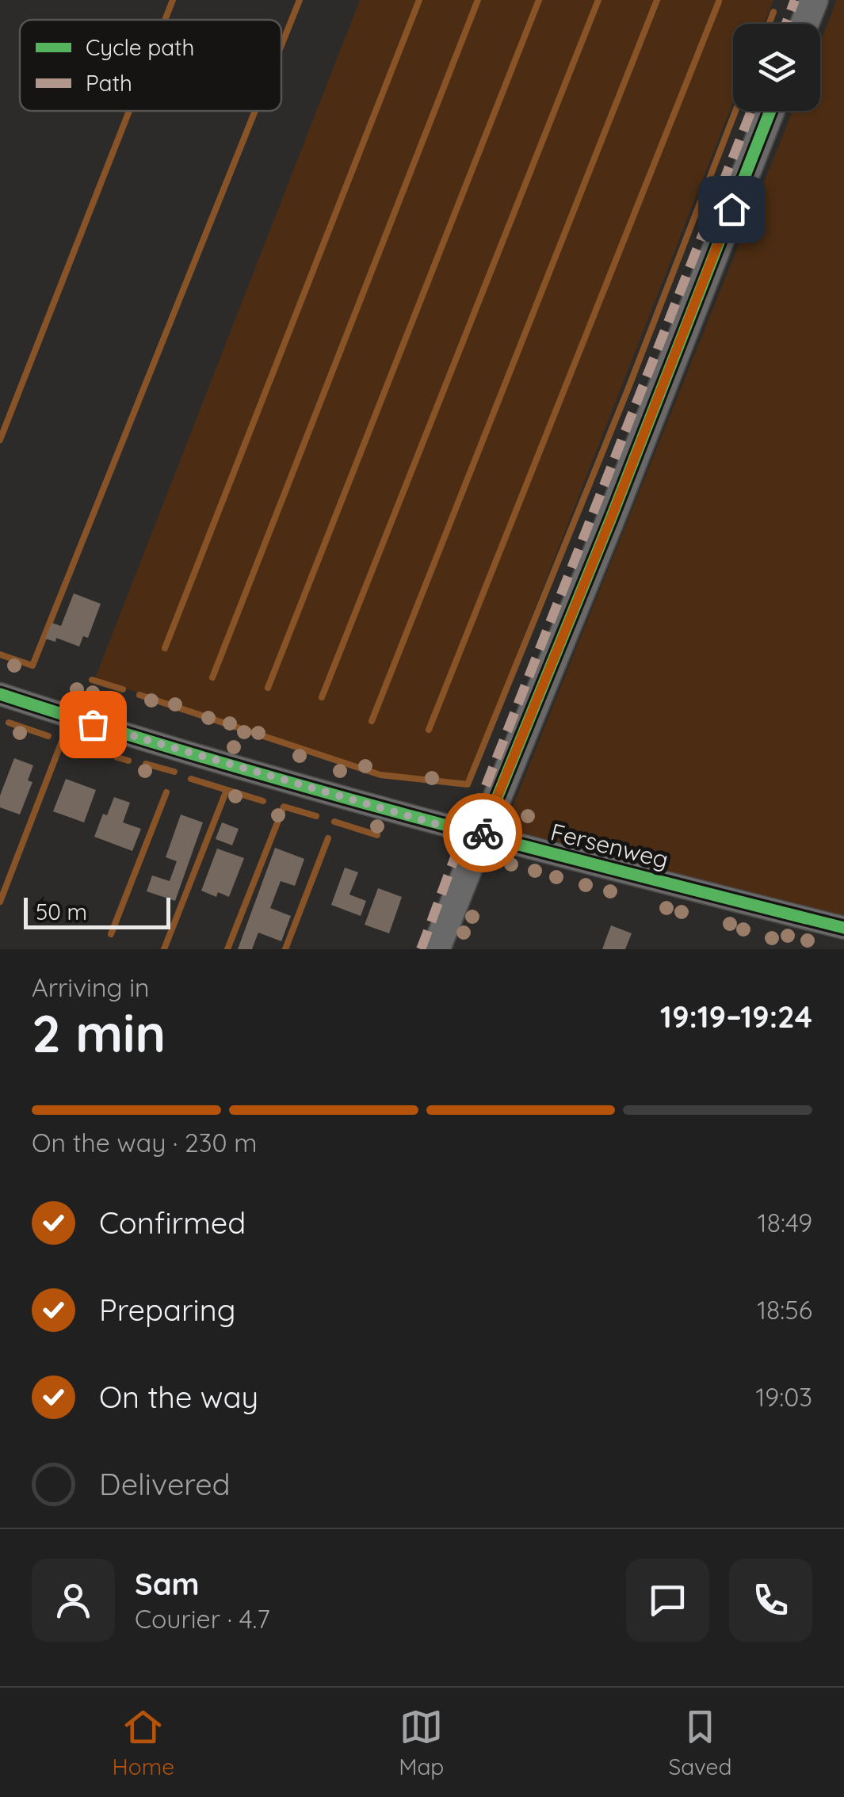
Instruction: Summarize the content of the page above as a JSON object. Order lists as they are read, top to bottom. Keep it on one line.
{"streets":{"street":["Fersenweg"]},"legend":["Cycle path","Path"],"scale_bar":"50 m","page":{"scale":"50 m","heading":["2 min","Arriving in","19:19–19:24"],"panel":["Sam","Courier · 4.7"],"bar":"On the way · 230 m","list":[["Confirmed","18:49"],["Preparing","18:56"],["On the way","19:03"],"Delivered"],"tabs":["Home","Map","Saved"]}}
